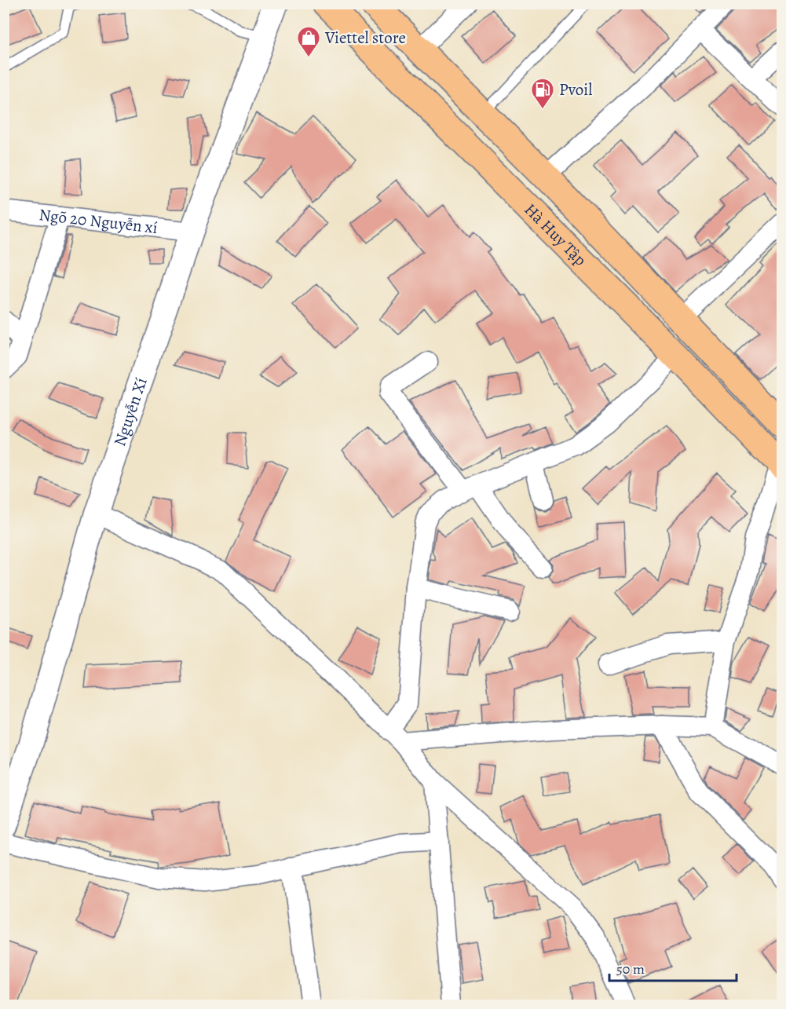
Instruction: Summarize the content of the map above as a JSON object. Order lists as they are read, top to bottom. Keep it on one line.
{"streets":{"main road":["Hà Huy Tập"],"street":["Ngõ 20 Nguyễn xí","Nguyễn Xí"]},"crossings":[["Ngõ 20 Nguyễn xí","Nguyễn Xí"]],"places":{"shop":["Viettel store"],"fuel station":["Pvoil"]},"scale_bar":"50 m"}
